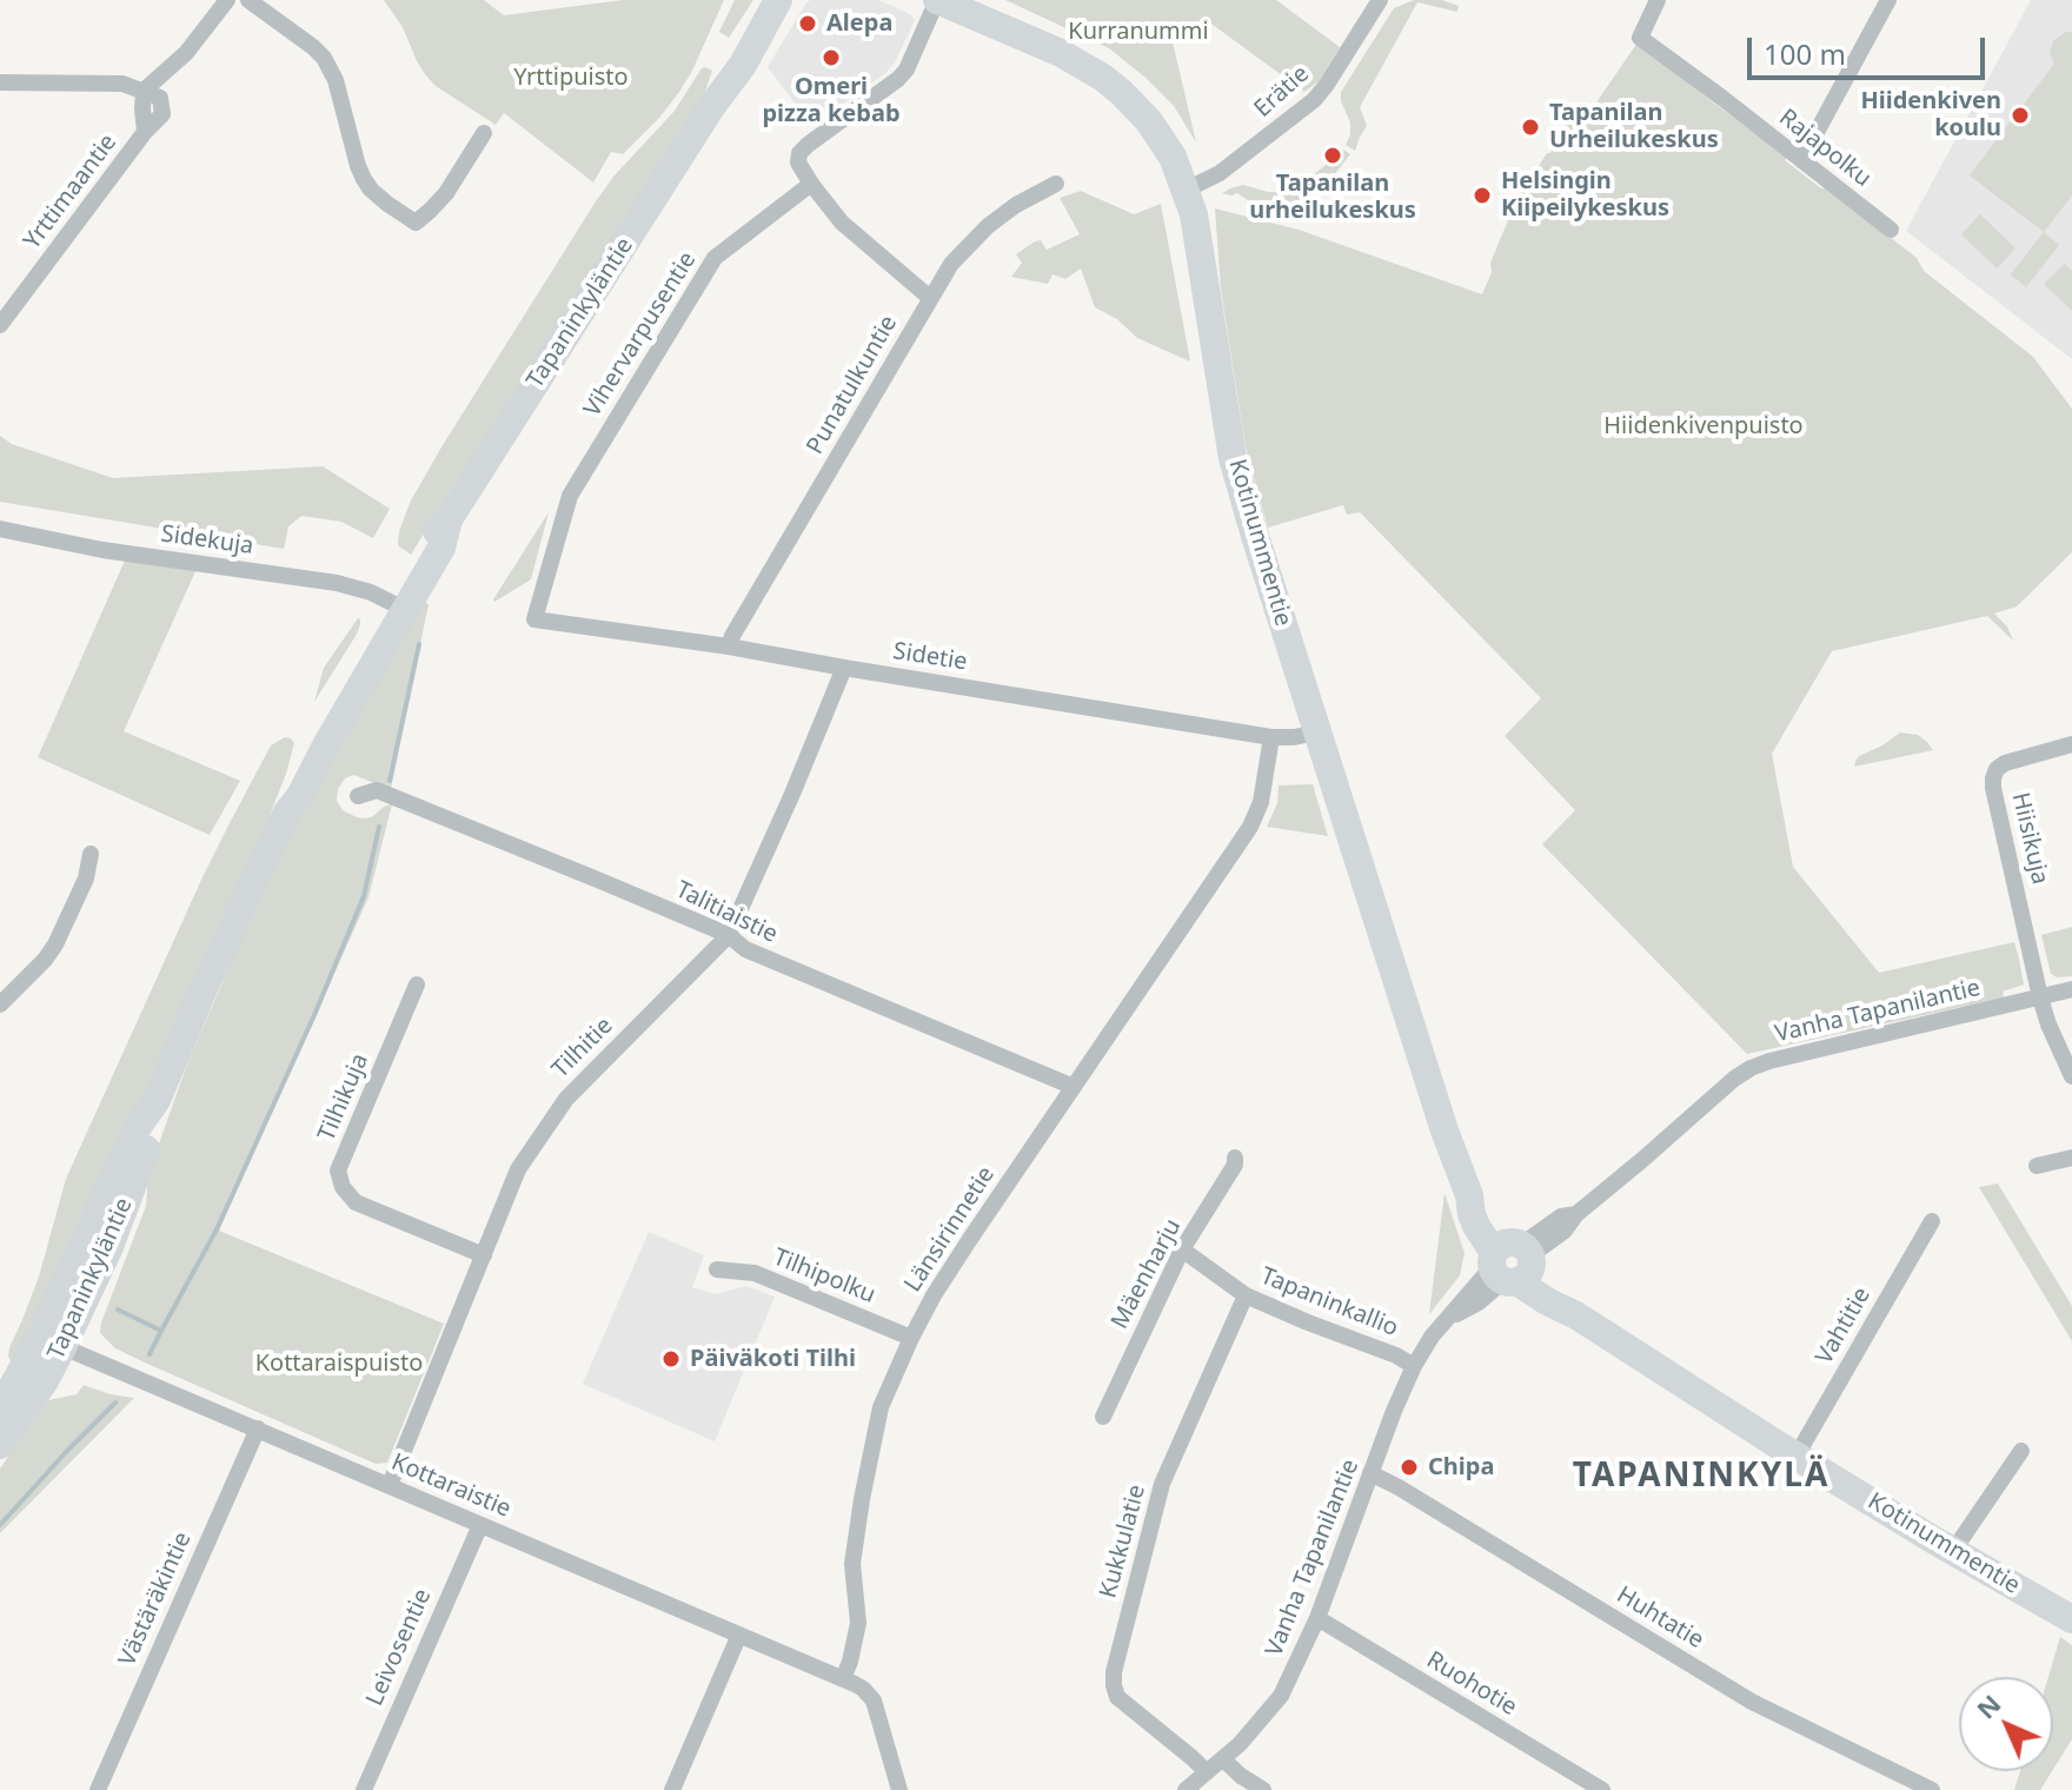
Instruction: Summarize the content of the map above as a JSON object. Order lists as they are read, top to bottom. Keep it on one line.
{"streets":{"main road":["Tapaninkyläntie","Kotinummentie"],"street":["Erätie","Rajapolku","Yrttimaantie","Vihervarpusentie","Punatulkuntie","Sidekuja","Sidetie","Hiisikuja","Talitiaistie","Vanha Tapanilantie","Tilhitie","Tilhikuja","Länsirinnetie","Mäenharju","Tilhipolku","Tapaninkallio","Vahtitie","Kottaraistie","Kukkulatie","Västäräkintie","Huhtatie","Leivosentie","Ruohotie"]},"crossings":[["Erätie","Kotinummentie"],["Tapaninkyläntie","Sidekuja"],["Tapaninkyläntie","Kottaraistie"],["Vihervarpusentie","Sidetie"],["Punatulkuntie","Sidetie"],["Kotinummentie","Sidetie"],["Kotinummentie","Vanha Tapanilantie"],["Kotinummentie","Vahtitie"],["Sidetie","Tilhitie"],["Sidetie","Länsirinnetie"],["Hiisikuja","Vanha Tapanilantie"],["Talitiaistie","Tilhitie"],["Talitiaistie","Länsirinnetie"],["Vanha Tapanilantie","Tapaninkallio"],["Vanha Tapanilantie","Kukkulatie"],["Vanha Tapanilantie","Huhtatie"],["Vanha Tapanilantie","Ruohotie"],["Tilhitie","Tilhikuja"],["Tilhitie","Kottaraistie"],["Länsirinnetie","Tilhipolku"],["Länsirinnetie","Kottaraistie"],["Mäenharju","Tapaninkallio"],["Tapaninkallio","Kukkulatie"],["Kottaraistie","Västäräkintie"],["Kottaraistie","Leivosentie"]],"districts":["TAPANINKYLÄ"],"parks":["Kurranummi","Yrttipuisto","Hiidenkivenpuisto","Kottaraispuisto"],"places":["Alepa","Omeri pizza kebab","Hiidenkiven koulu","Tapanilan Urheilukeskus","Tapanilan urheilukeskus","Helsingin Kiipeilykeskus","Päiväkoti Tilhi","Chipa"],"scale_bar":"100 m","north":"top left"}
